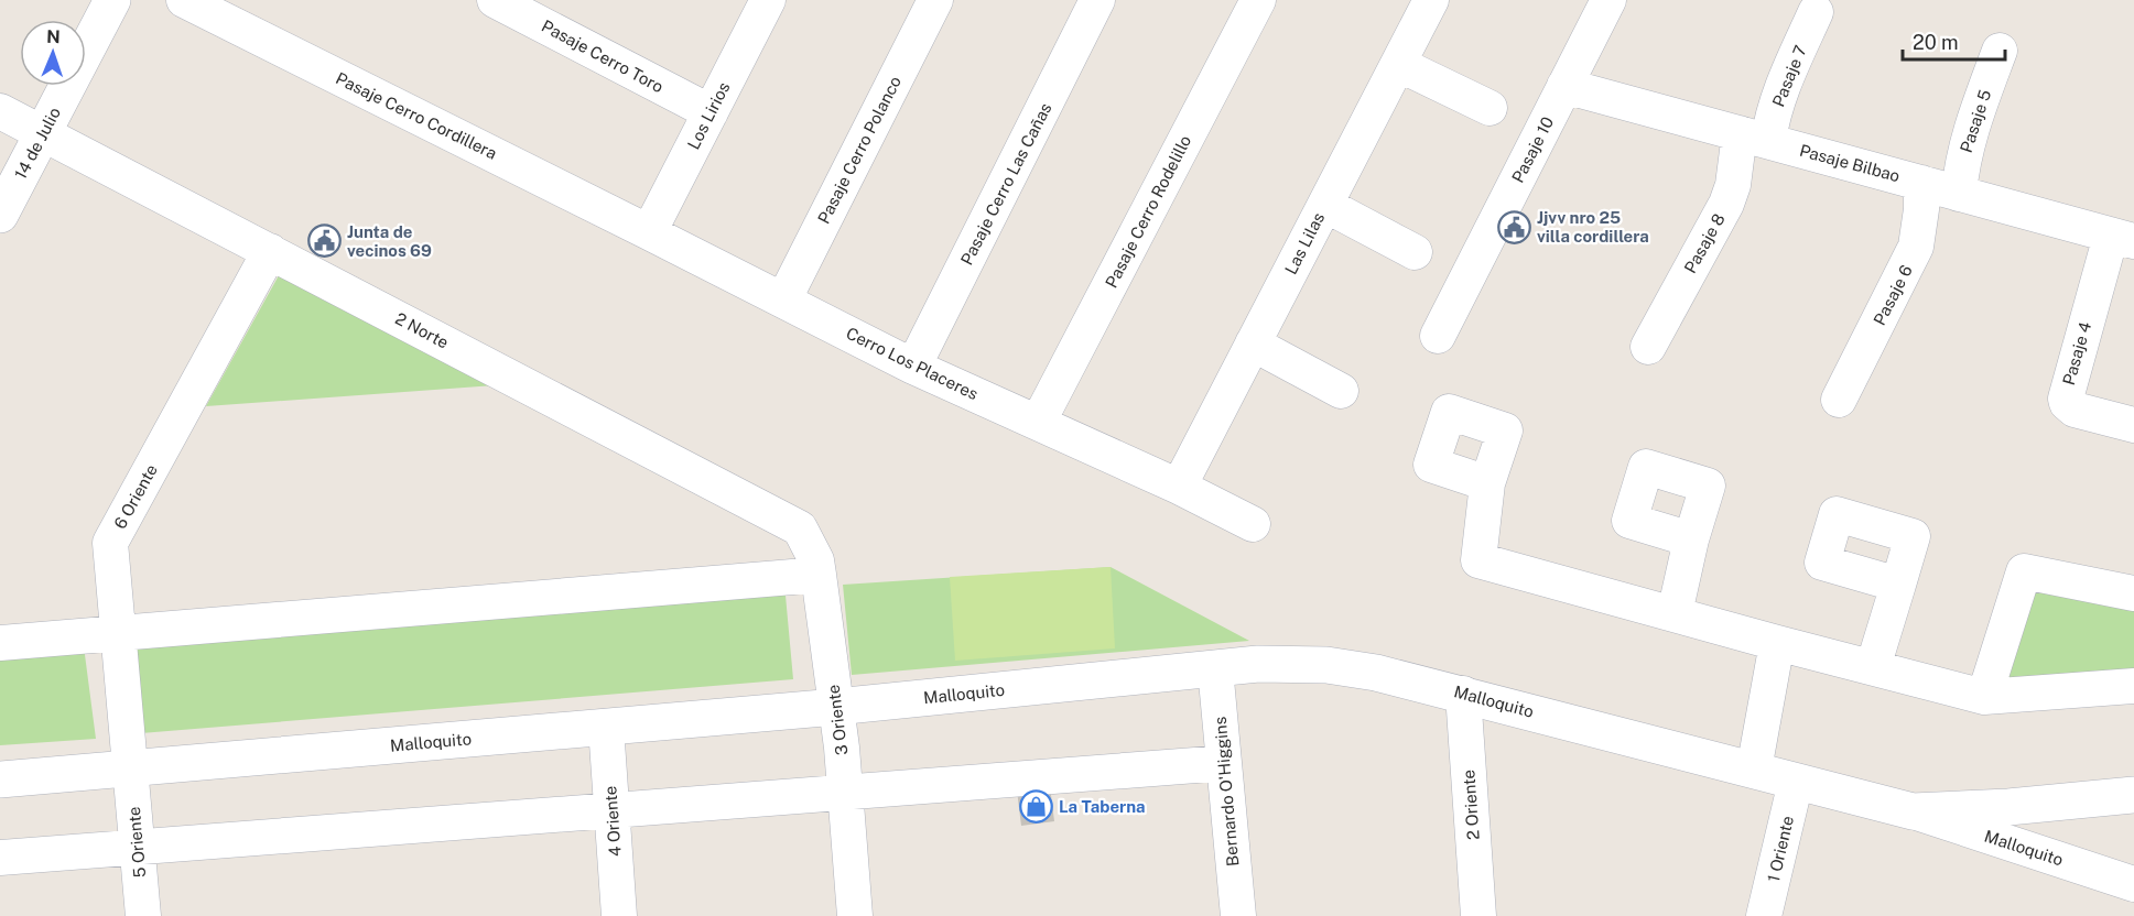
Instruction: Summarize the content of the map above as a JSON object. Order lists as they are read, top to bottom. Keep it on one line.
{"streets":{"street":["Pasaje Cerro Toro","Pasaje 7","Pasaje Cerro Cordillera","Los Lirios","Pasaje 5","14 de Julio","Pasaje Cerro Polanco","Pasaje 10","Pasaje Bilbao","Pasaje Cerro Las Cañas","Pasaje Cerro Rodelillo","Las Lilas","Pasaje 8","Pasaje 6","2 Norte","Pasaje 4","Cerro Los Placeres","6 Oriente","Malloquito","3 Oriente","Bernardo O'Higgins","2 Oriente","4 Oriente","5 Oriente","1 Oriente"]},"crossings":[["Pasaje Cerro Toro","Los Lirios"],["Pasaje 7","Pasaje Bilbao"],["Pasaje 7","Pasaje 8"],["Pasaje Cerro Cordillera","Los Lirios"],["Pasaje Cerro Cordillera","Cerro Los Placeres"],["Los Lirios","Cerro Los Placeres"],["Pasaje 5","Pasaje Bilbao"],["14 de Julio","2 Norte"],["Pasaje Cerro Polanco","Cerro Los Placeres"],["Pasaje 10","Pasaje Bilbao"],["Pasaje Bilbao","Pasaje 8"],["Pasaje Bilbao","Pasaje 6"],["Pasaje Bilbao","Pasaje 4"],["Pasaje Cerro Las Cañas","Cerro Los Placeres"],["Pasaje Cerro Rodelillo","Cerro Los Placeres"],["Las Lilas","Cerro Los Placeres"],["2 Norte","6 Oriente"],["2 Norte","3 Oriente"],["6 Oriente","Malloquito"],["6 Oriente","5 Oriente"],["Malloquito","3 Oriente"],["Malloquito","Bernardo O'Higgins"],["Malloquito","2 Oriente"],["Malloquito","4 Oriente"],["Malloquito","5 Oriente"],["Malloquito","1 Oriente"]],"places":{"public building":["Jjvv nro 25 villa cordillera","Junta de vecinos 69"],"shop":["La Taberna"]},"scale_bar":"20 m","north":"top"}
